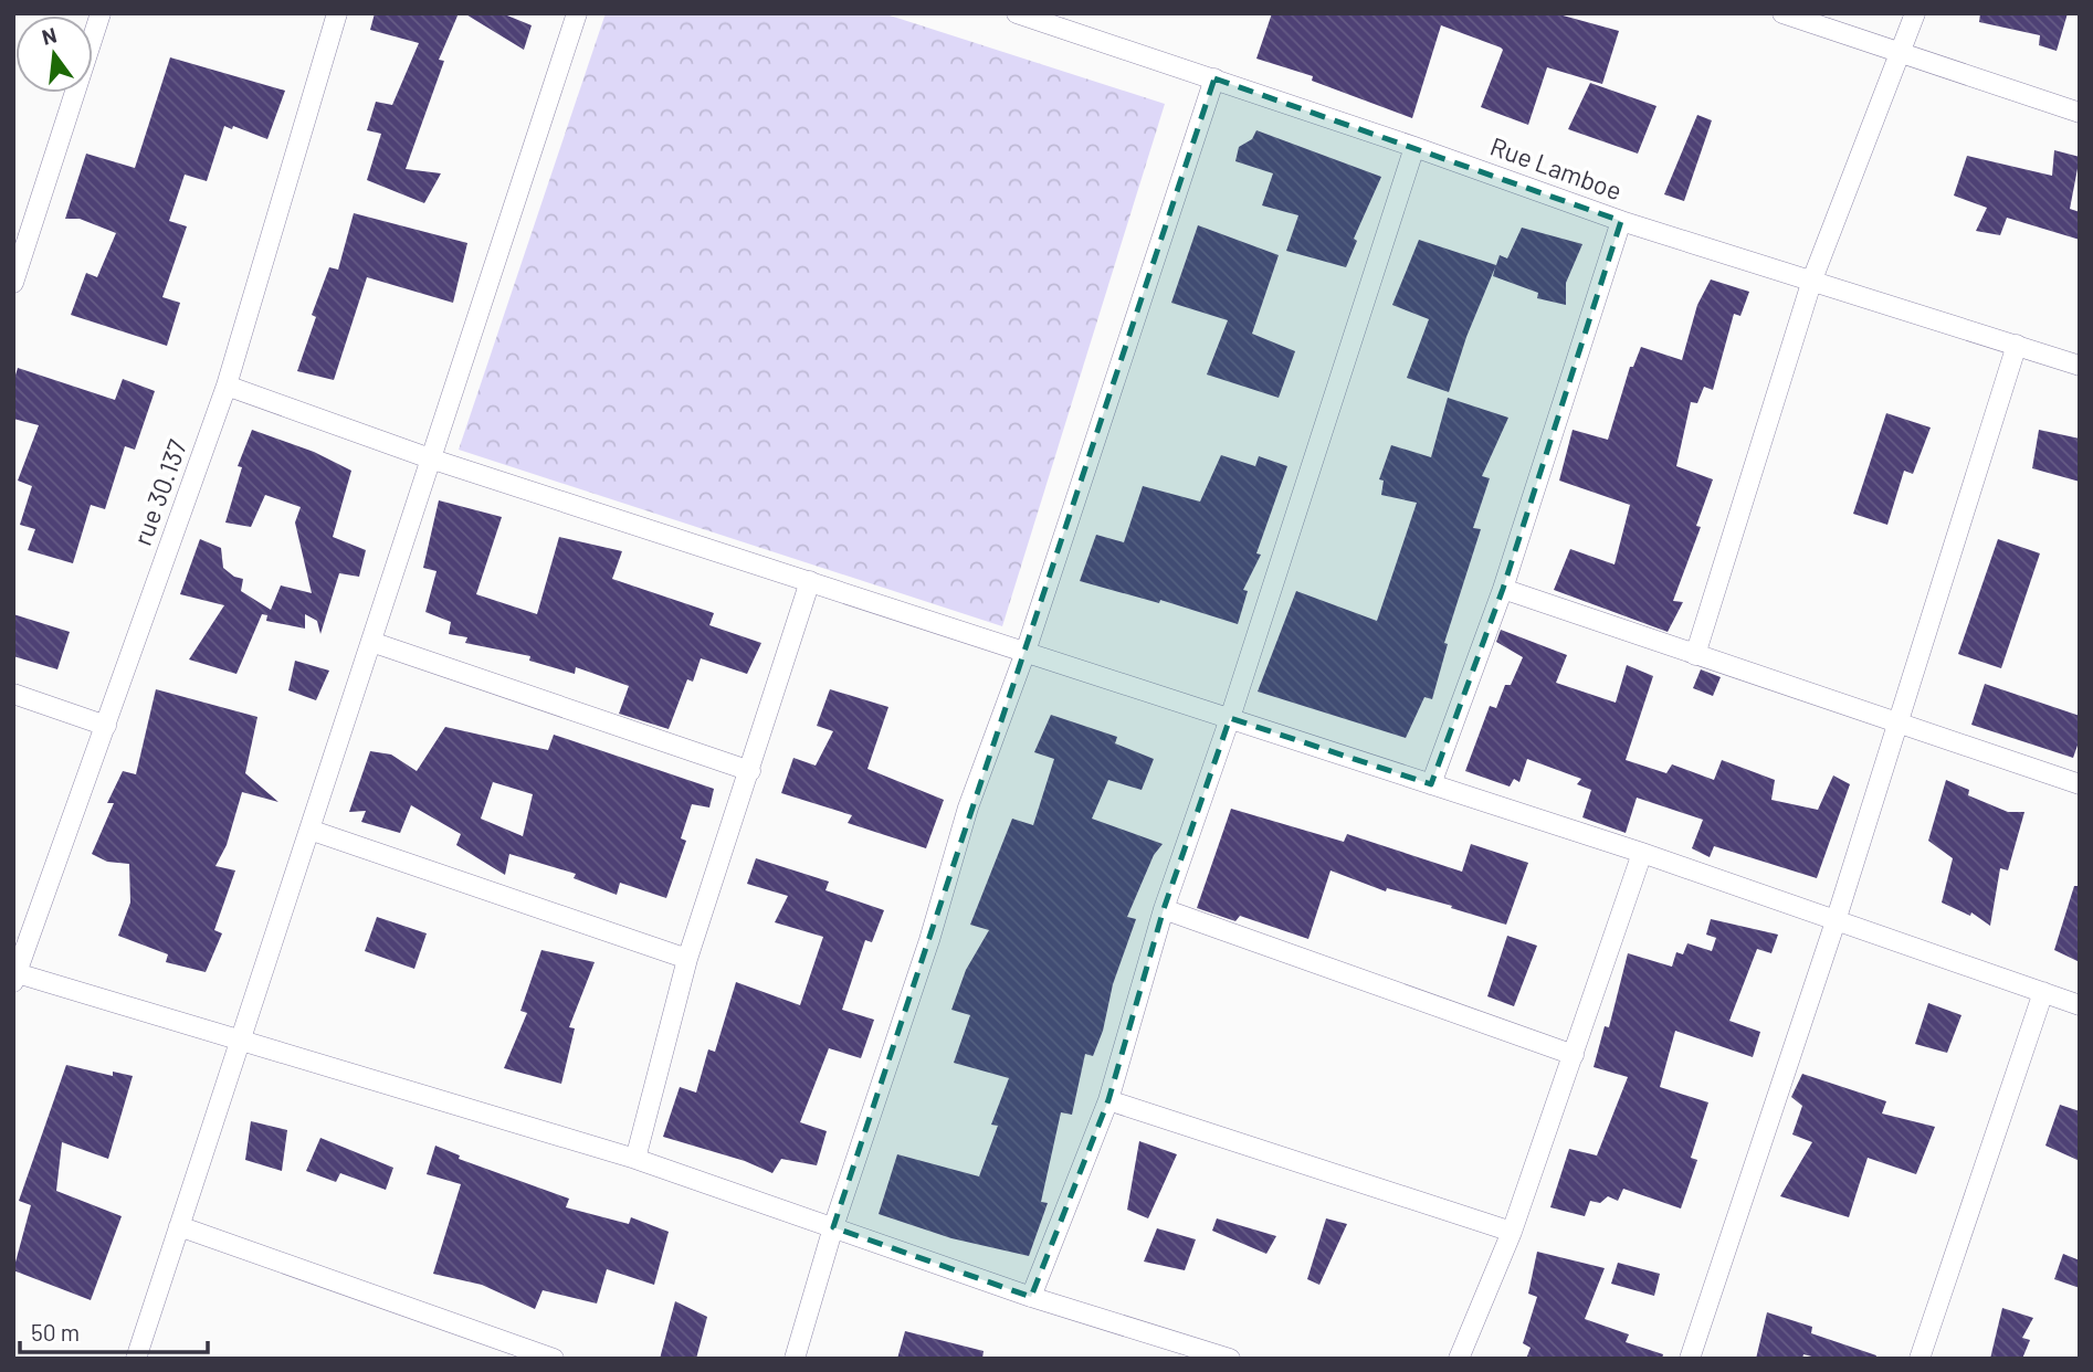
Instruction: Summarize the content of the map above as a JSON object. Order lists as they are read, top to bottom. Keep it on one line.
{"streets":{"street":["Rue Lamboe","rue 30.137"]},"scale_bar":"50 m","north":"top"}
